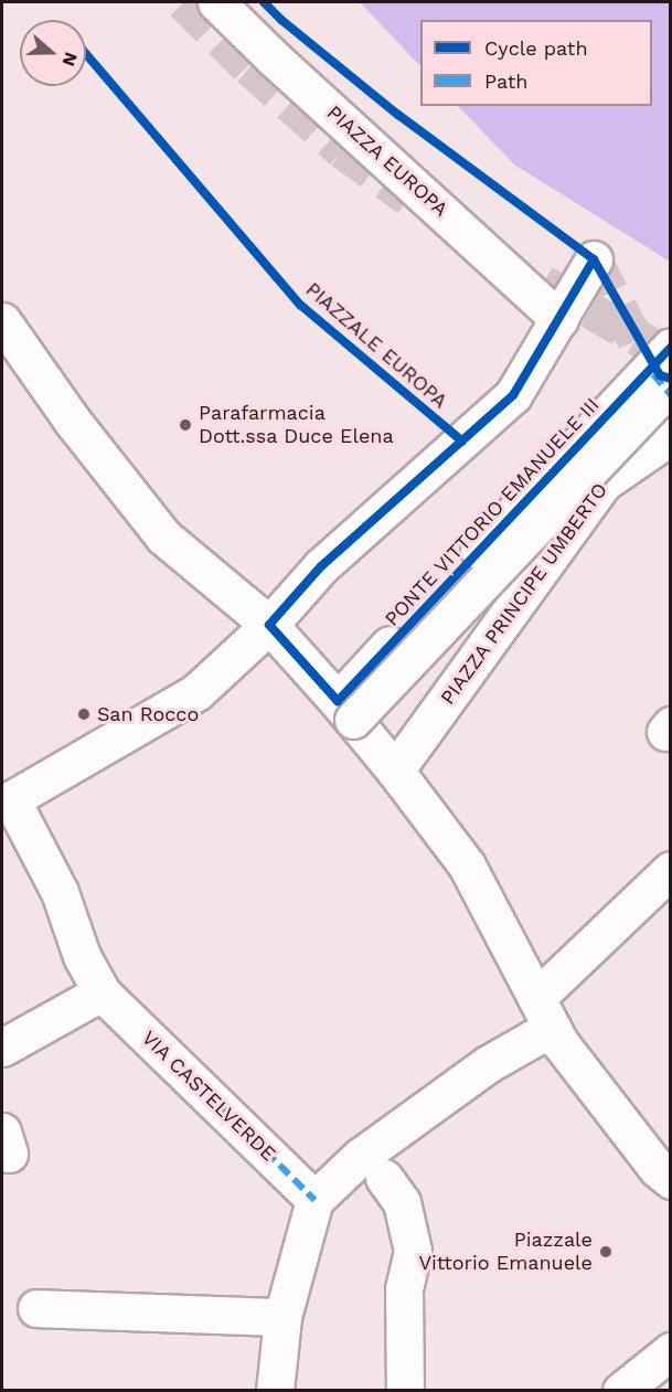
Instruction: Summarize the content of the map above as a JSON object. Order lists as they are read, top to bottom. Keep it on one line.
{"streets":{"street":["PIAZZA EUROPA","PONTE VITTORIO EMANUELE III","PIAZZA PRINCIPE UMBERTO","VIA CASTELVERDE"],"cycle path":["PIAZZALE EUROPA"]},"places":["Parafarmacia Dott.ssa Duce Elena","San Rocco","Piazzale Vittorio Emanuele"],"legend":["Cycle path","Path"],"north":"right"}
